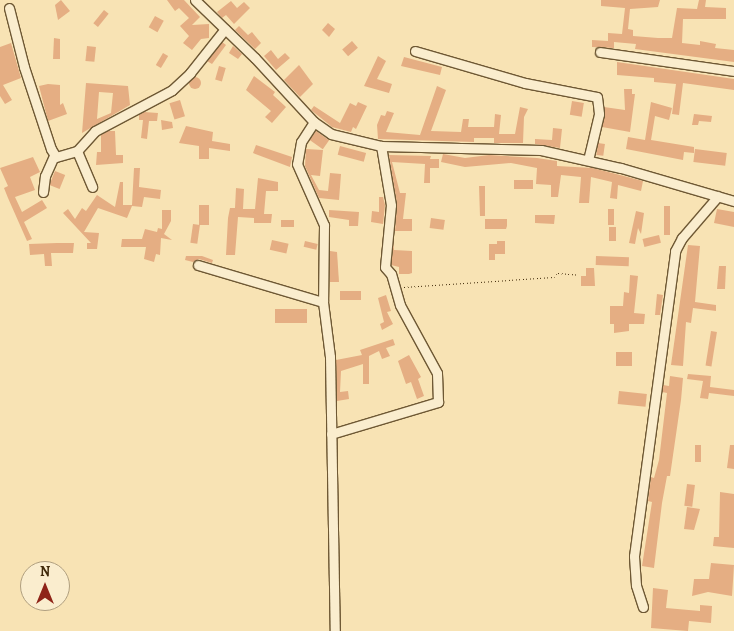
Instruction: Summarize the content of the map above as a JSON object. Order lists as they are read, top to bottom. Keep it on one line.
{"north":"top"}
